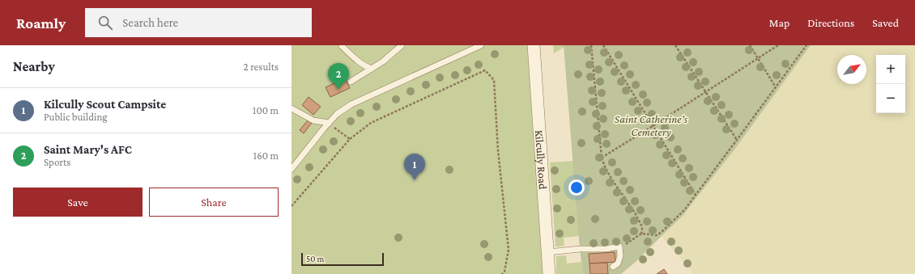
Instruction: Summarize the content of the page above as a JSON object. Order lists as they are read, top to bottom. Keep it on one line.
{"streets":{"street":["Kilcully Road"]},"parks":["Saint Catherine's Cemetery"],"scale_bar":"50 m","north":"top right","page":{"header":"Roamly","search":"Search here","nav":["Map","Directions","Saved"],"heading":["Nearby","2 results"],"map_buttons":["+","−"],"pins":["2","1"],"list":[{"mark":"1","name":"Kilcully Scout Campsite","note":"Public building","value":"100 m"},{"mark":"2","name":"Saint Mary's AFC","note":"Sports","value":"160 m"}],"buttons":["Save","Share"],"scale":"50 m"}}
